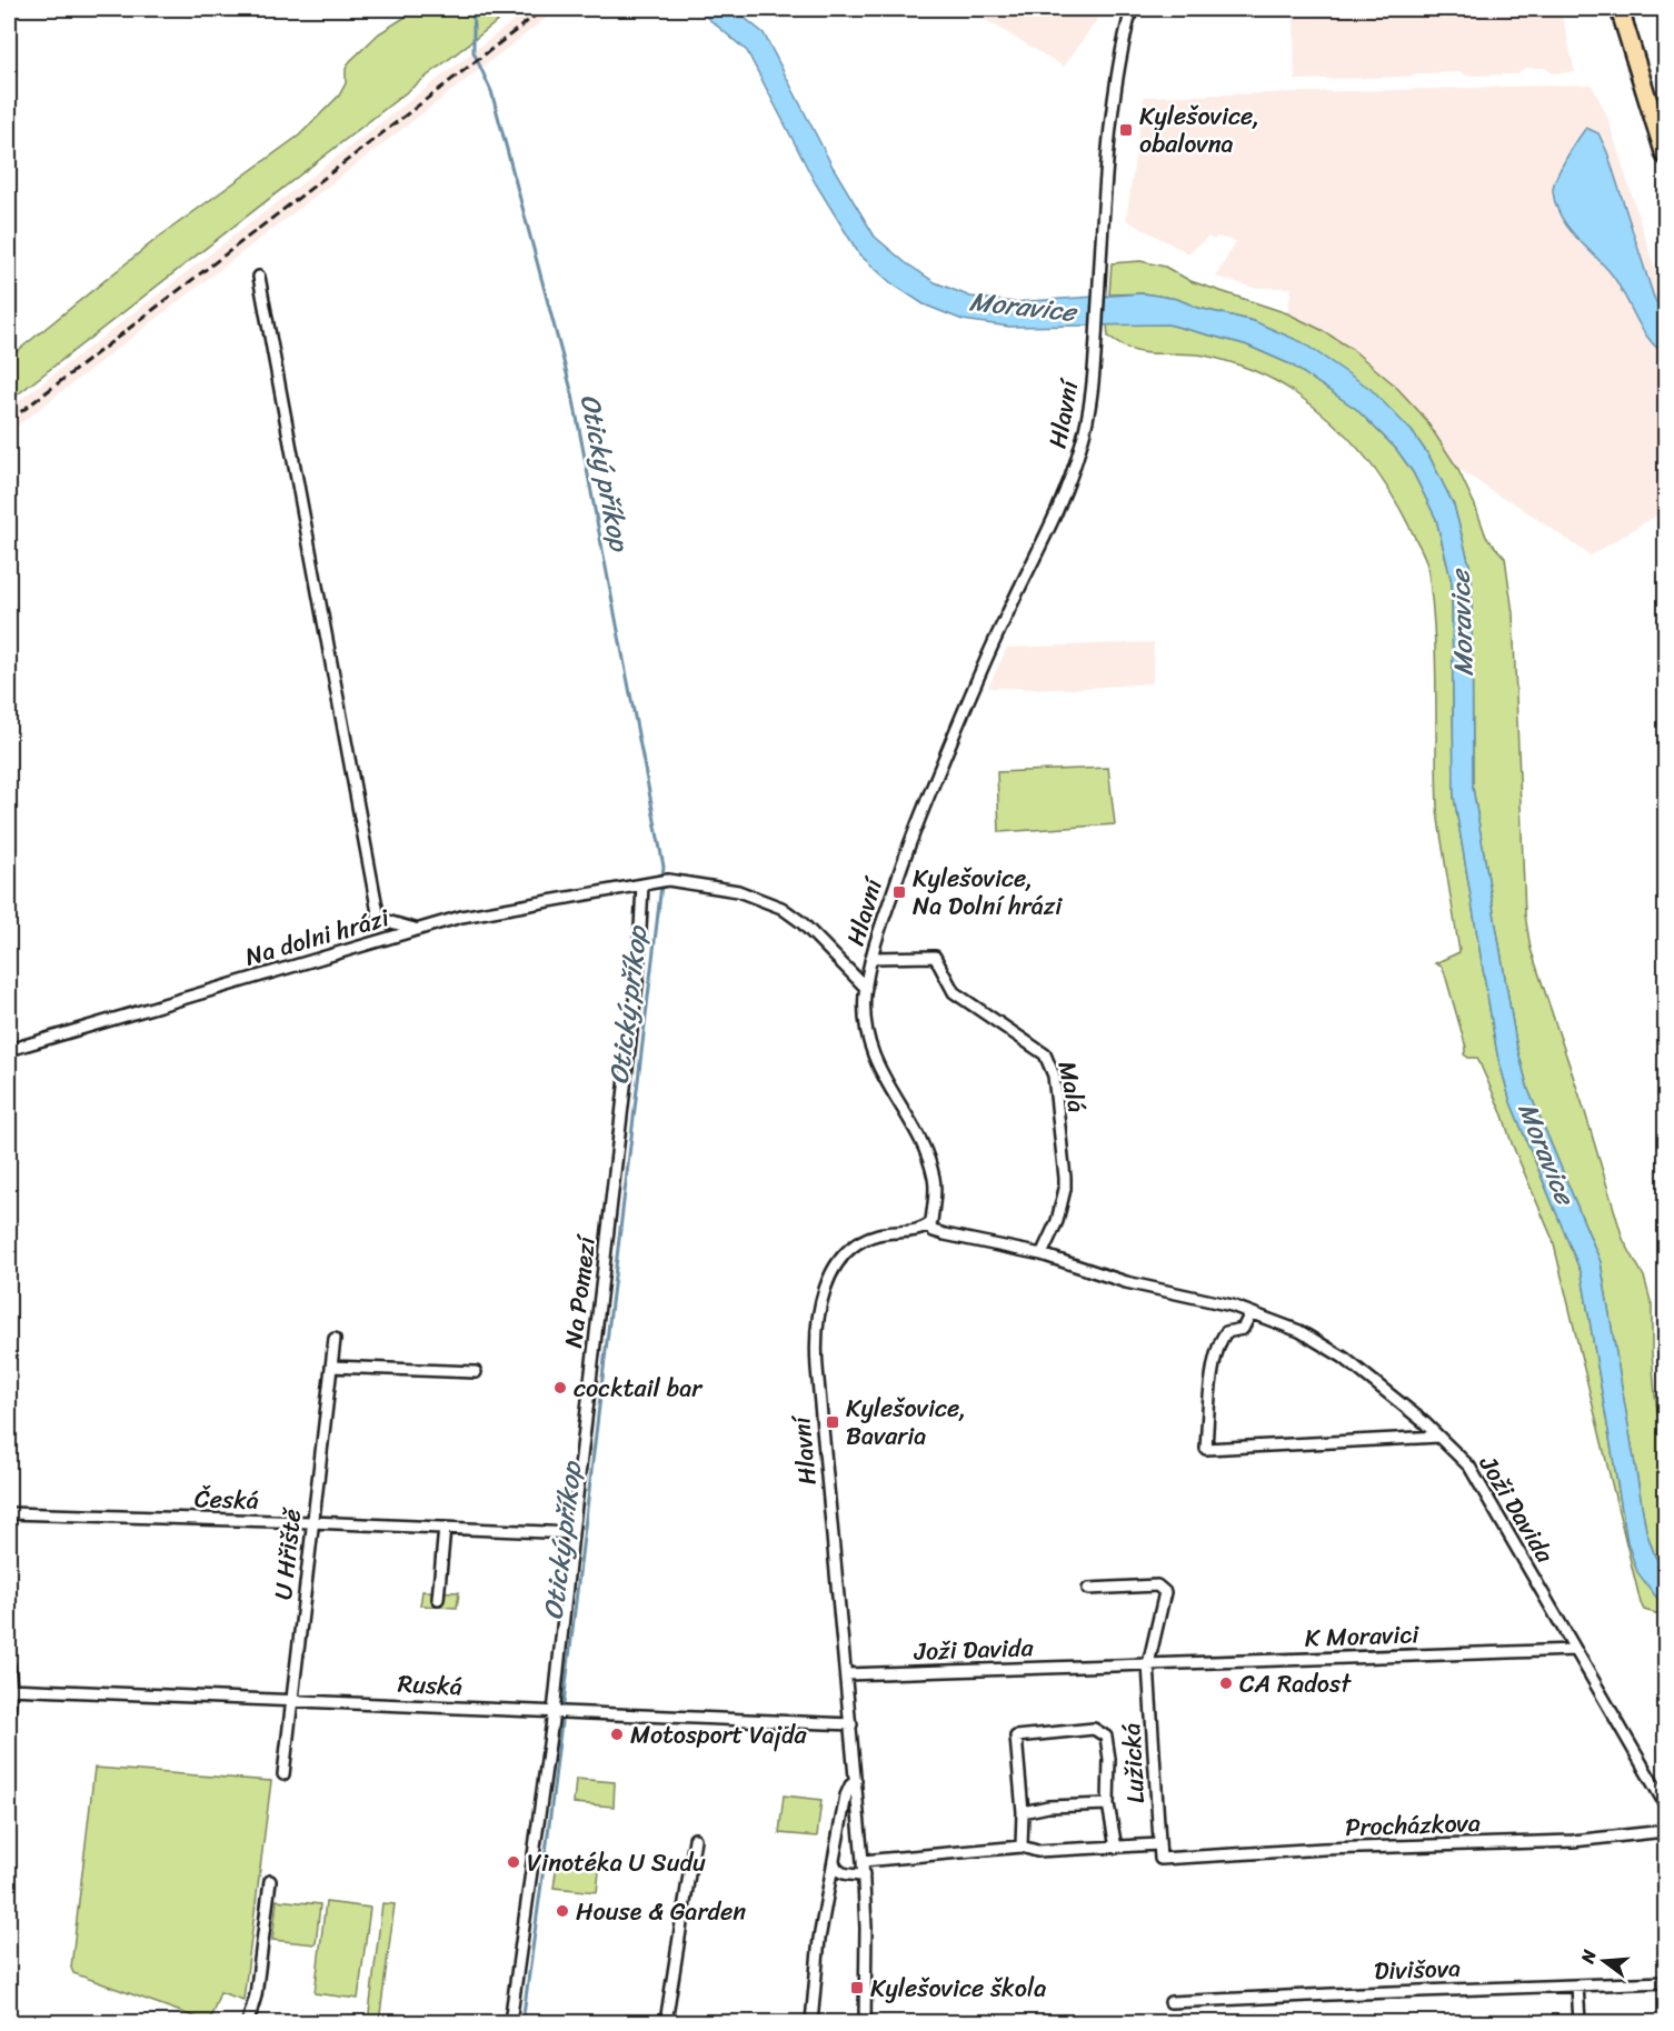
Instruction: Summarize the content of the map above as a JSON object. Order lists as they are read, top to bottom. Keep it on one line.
{"streets":{"street":["Hlavní","Na dolni hrázi","Malá","Na Pomezí","Česká","Joži Davida","U Hřiště","K Moravici","Ruská","Lužická","Procházkova","Divišova"]},"crossings":[["Hlavní","Na dolni hrázi"],["Hlavní","Malá"],["Hlavní","Joži Davida"],["Hlavní","Ruská"],["Na dolni hrázi","Na Pomezí"],["Malá","Joži Davida"],["Na Pomezí","Česká"],["Na Pomezí","Ruská"],["Česká","U Hřiště"],["Joži Davida","K Moravici"],["Joži Davida","Lužická"],["U Hřiště","Ruská"],["K Moravici","Lužická"],["Lužická","Procházkova"]],"water":["Moravice","Otický příkop"],"places":{"transit":["Kylešovice, obalovna","Kylešovice, Na Dolní hrázi","Kylešovice, Bavaria","Kylešovice škola"],"other":["cocktail bar","CA Radost","Motosport Vajda","Vinotéka U Sudu","House & Garden"]},"north":"left"}
